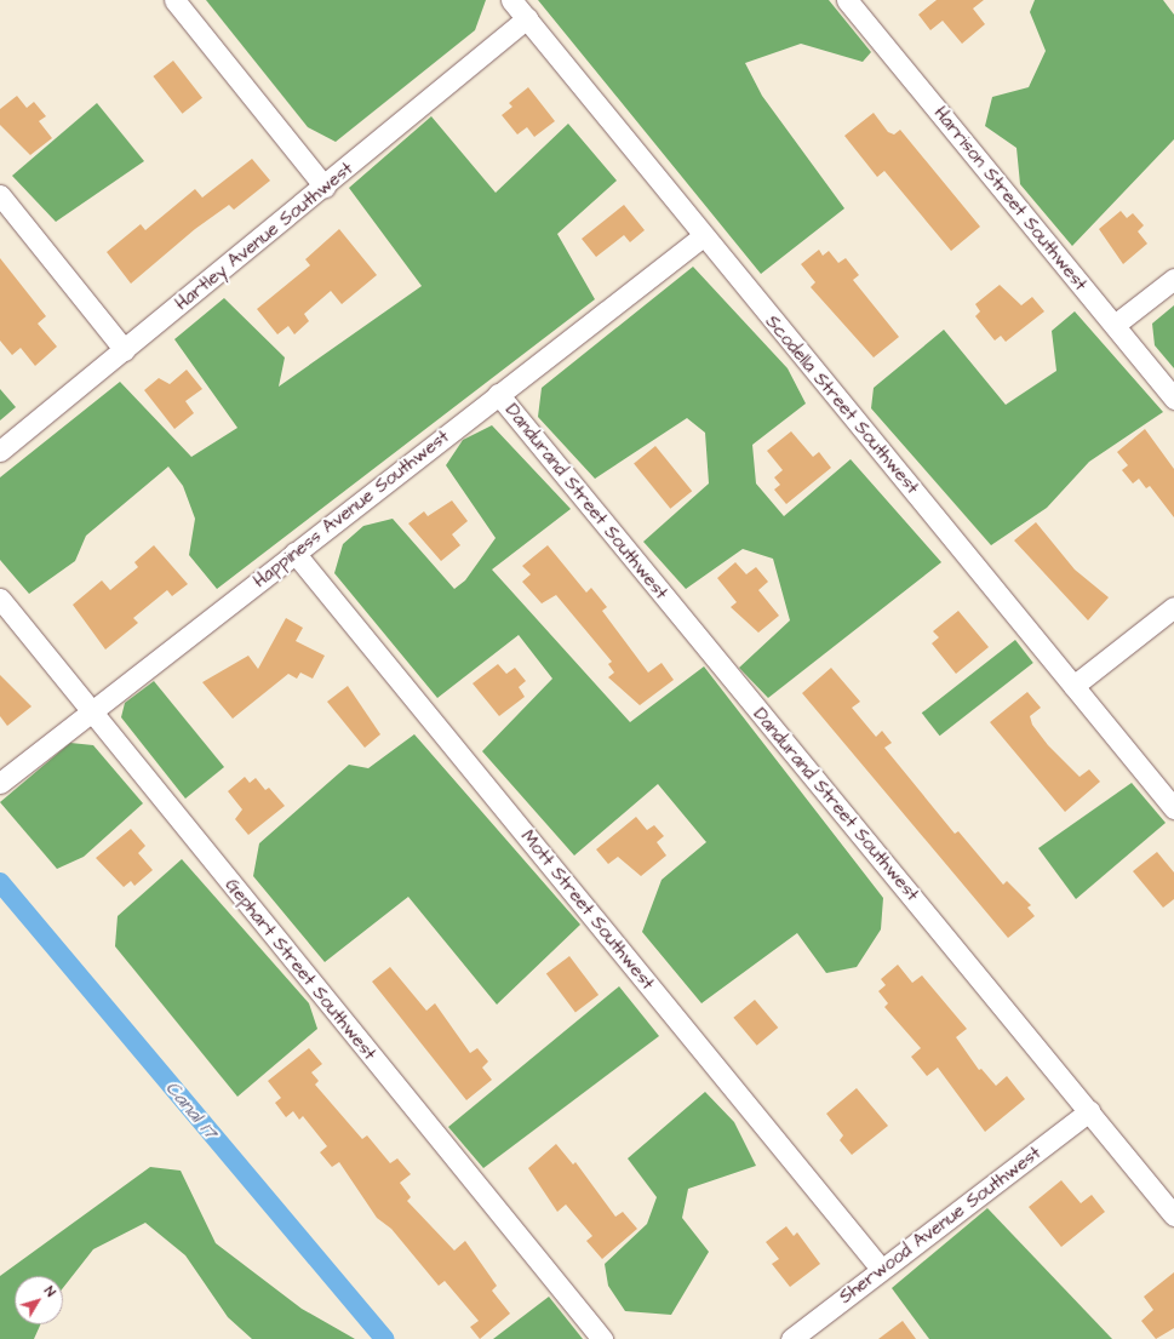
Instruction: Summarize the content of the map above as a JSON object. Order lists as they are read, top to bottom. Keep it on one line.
{"streets":{"street":["Harrison Street Southwest","Hartley Avenue Southwest","Scodella Street Southwest","Dandurand Street Southwest","Happiness Avenue Southwest","Mott Street Southwest","Gephart Street Southwest","Sherwood Avenue Southwest"]},"crossings":[["Hartley Avenue Southwest","Scodella Street Southwest"],["Scodella Street Southwest","Happiness Avenue Southwest"],["Dandurand Street Southwest","Happiness Avenue Southwest"],["Dandurand Street Southwest","Sherwood Avenue Southwest"],["Happiness Avenue Southwest","Mott Street Southwest"],["Happiness Avenue Southwest","Gephart Street Southwest"],["Mott Street Southwest","Sherwood Avenue Southwest"]],"water":["Canal 17"],"north":"top right"}
